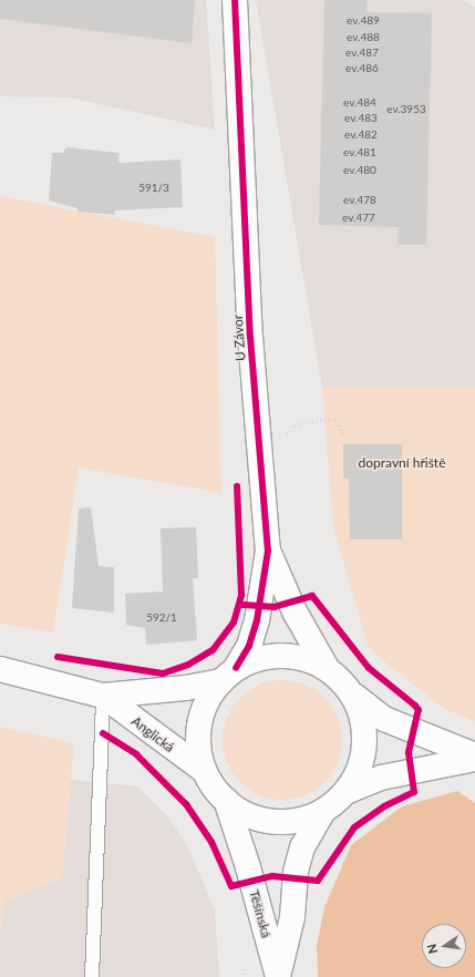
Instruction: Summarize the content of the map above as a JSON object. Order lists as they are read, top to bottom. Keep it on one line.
{"streets":{"street":["U Závor","Anglická","Těšínská"]},"crossings":[["U Závor","Anglická"]],"parks":["dopravní hřiště"],"house_numbers":["ev.489","ev.488","ev.487","ev.486","ev.484","ev.3953","ev.483","ev.482","ev.481","ev.480","591/3","ev.478","ev.477","592/1"],"north":"left"}
